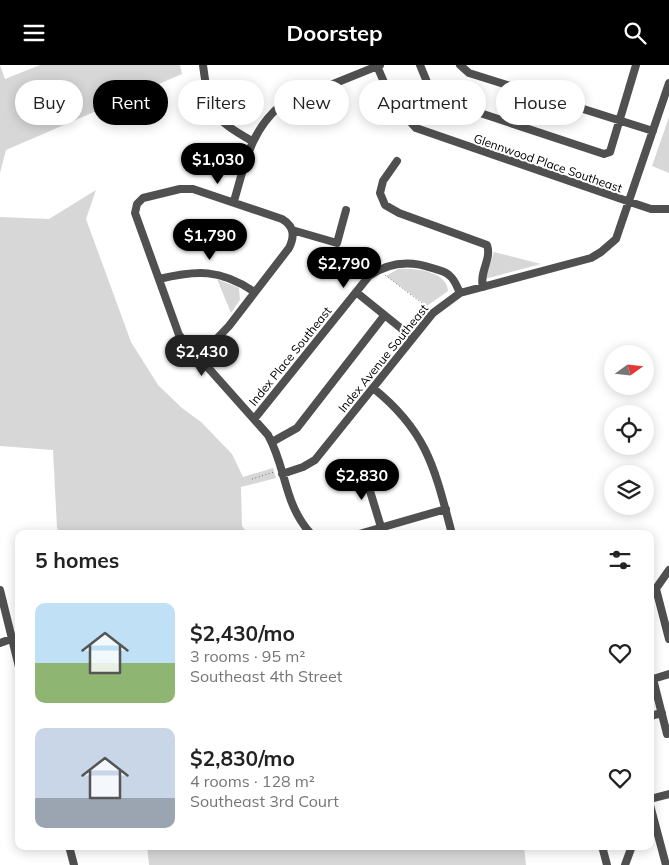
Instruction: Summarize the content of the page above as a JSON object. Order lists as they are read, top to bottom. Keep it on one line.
{"streets":{"street":["Glennwood Place Southeast","Index Place Southeast","Index Avenue Southeast"]},"crossings":[["Glennwood Place Southeast","Index Avenue Southeast"],["Index Place Southeast","Index Avenue Southeast"]],"north":"right","page":{"header":"Doorstep","chip":["Buy","Rent","Filters","New","Apartment","House"],"price":["$1,030","$1,790","$2,790","$2,430","$2,830"],"heading":"5 homes","list":[{"name":"$2,430/mo","note":"3 rooms · 95 m² · Southeast 4th Street"},{"name":"$2,830/mo","note":"4 rooms · 128 m² · Southeast 3rd Court"}]}}
